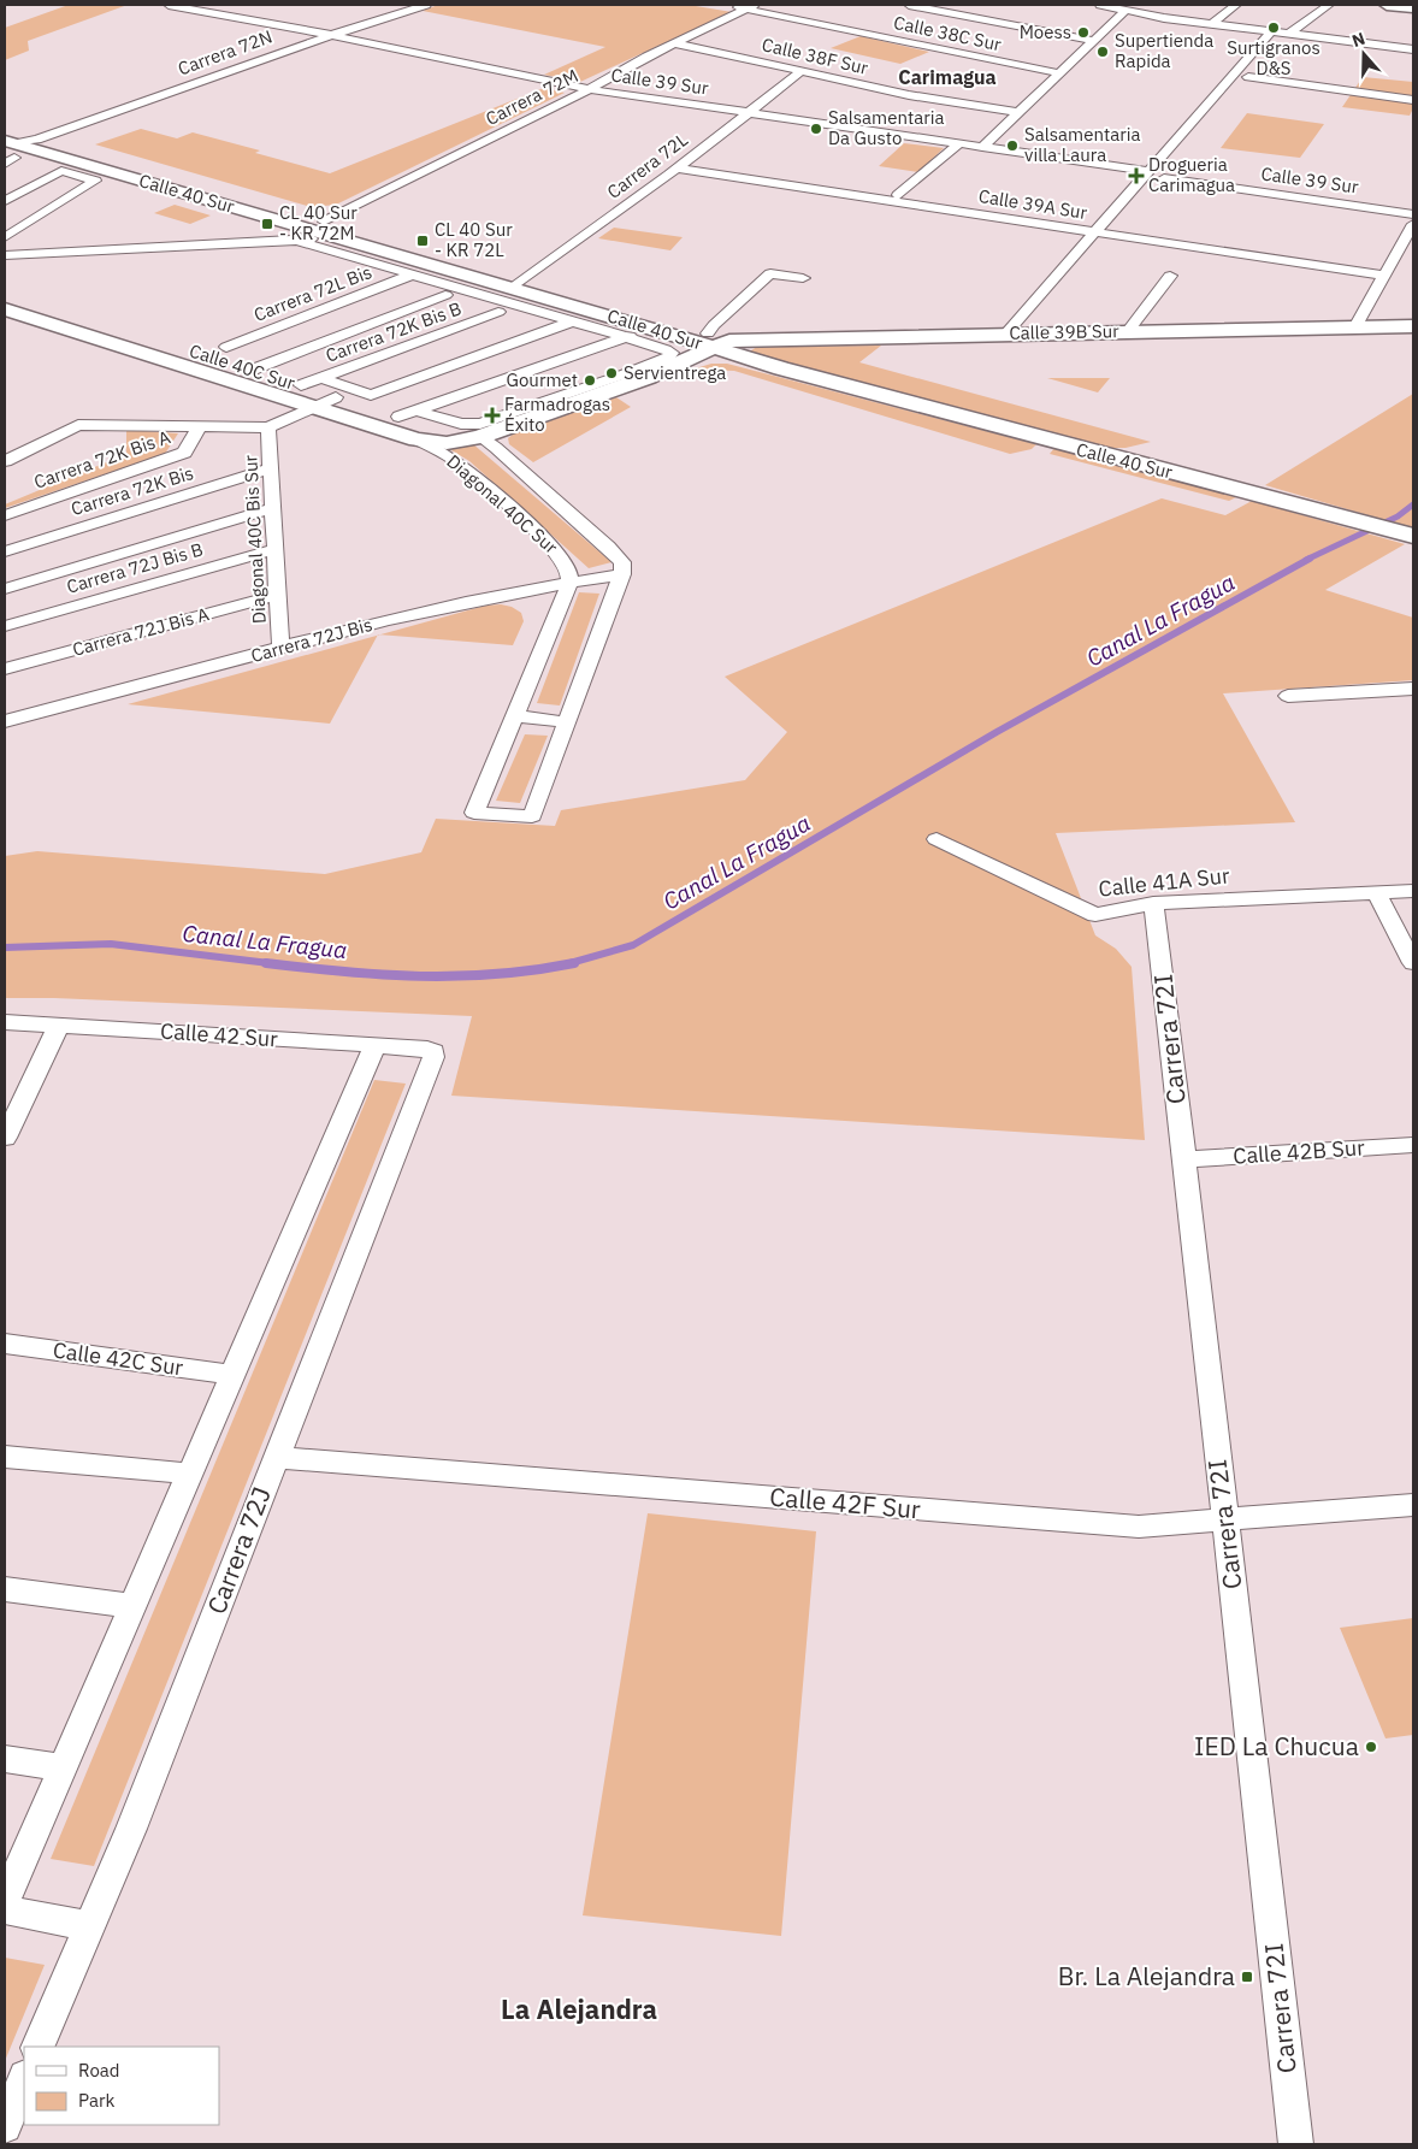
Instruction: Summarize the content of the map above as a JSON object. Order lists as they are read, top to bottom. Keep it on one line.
{"streets":{"street":["Calle 38C Sur","Carrera 72N","Calle 38F Sur","Calle 39 Sur","Carrera 72M","Carrera 72L","Calle 40 Sur","Calle 39A Sur","Carrera 72L Bis","Carrera 72K Bis B","Calle 39B Sur","Calle 40C Sur","Carrera 72K Bis A","Carrera 72K Bis","Diagonal 40C Sur","Diagonal 40C Bis Sur","Carrera 72J Bis B","Carrera 72J Bis A","Carrera 72J Bis","Calle 41A Sur","Calle 42 Sur","Carrera 72I","Calle 42B Sur","Calle 42C Sur","Calle 42F Sur","Carrera 72J"]},"crossings":[["Calle 38C Sur","Carrera 72M"],["Carrera 72N","Calle 39 Sur"],["Carrera 72N","Calle 40 Sur"],["Calle 38F Sur","Carrera 72M"],["Calle 38F Sur","Carrera 72L"],["Calle 39 Sur","Carrera 72M"],["Calle 39 Sur","Carrera 72L"],["Carrera 72M","Calle 40 Sur"],["Carrera 72L","Calle 40 Sur"],["Carrera 72L","Calle 39A Sur"],["Calle 40 Sur","Carrera 72L Bis"],["Calle 40 Sur","Calle 39B Sur"],["Calle 40 Sur","Calle 40C Sur"],["Carrera 72L Bis","Calle 40C Sur"],["Carrera 72K Bis B","Calle 40C Sur"],["Calle 39B Sur","Calle 40C Sur"],["Calle 40C Sur","Diagonal 40C Sur"],["Carrera 72K Bis","Diagonal 40C Bis Sur"],["Diagonal 40C Sur","Carrera 72J Bis"],["Diagonal 40C Bis Sur","Carrera 72J Bis B"],["Diagonal 40C Bis Sur","Carrera 72J Bis A"],["Diagonal 40C Bis Sur","Carrera 72J Bis"],["Calle 41A Sur","Carrera 72I"],["Calle 42 Sur","Carrera 72J"],["Carrera 72I","Calle 42B Sur"],["Carrera 72I","Calle 42F Sur"],["Calle 42F Sur","Carrera 72J"]],"districts":["Carimagua","La Alejandra"],"water":["Canal La Fragua"],"places":{"other":["Surtigranos D&S","Moess","Supertienda Rapida","Salsamentaria Da Gusto","Salsamentaria villa Laura","Servientrega","Gourmet","IED La Chucua"],"health":["Drogueria Carimagua","Farmadrogas Éxito"],"transit":["CL 40 Sur - KR 72M","CL 40 Sur - KR 72L","Br. La Alejandra"]},"legend":["Road","Park"],"north":"top"}
